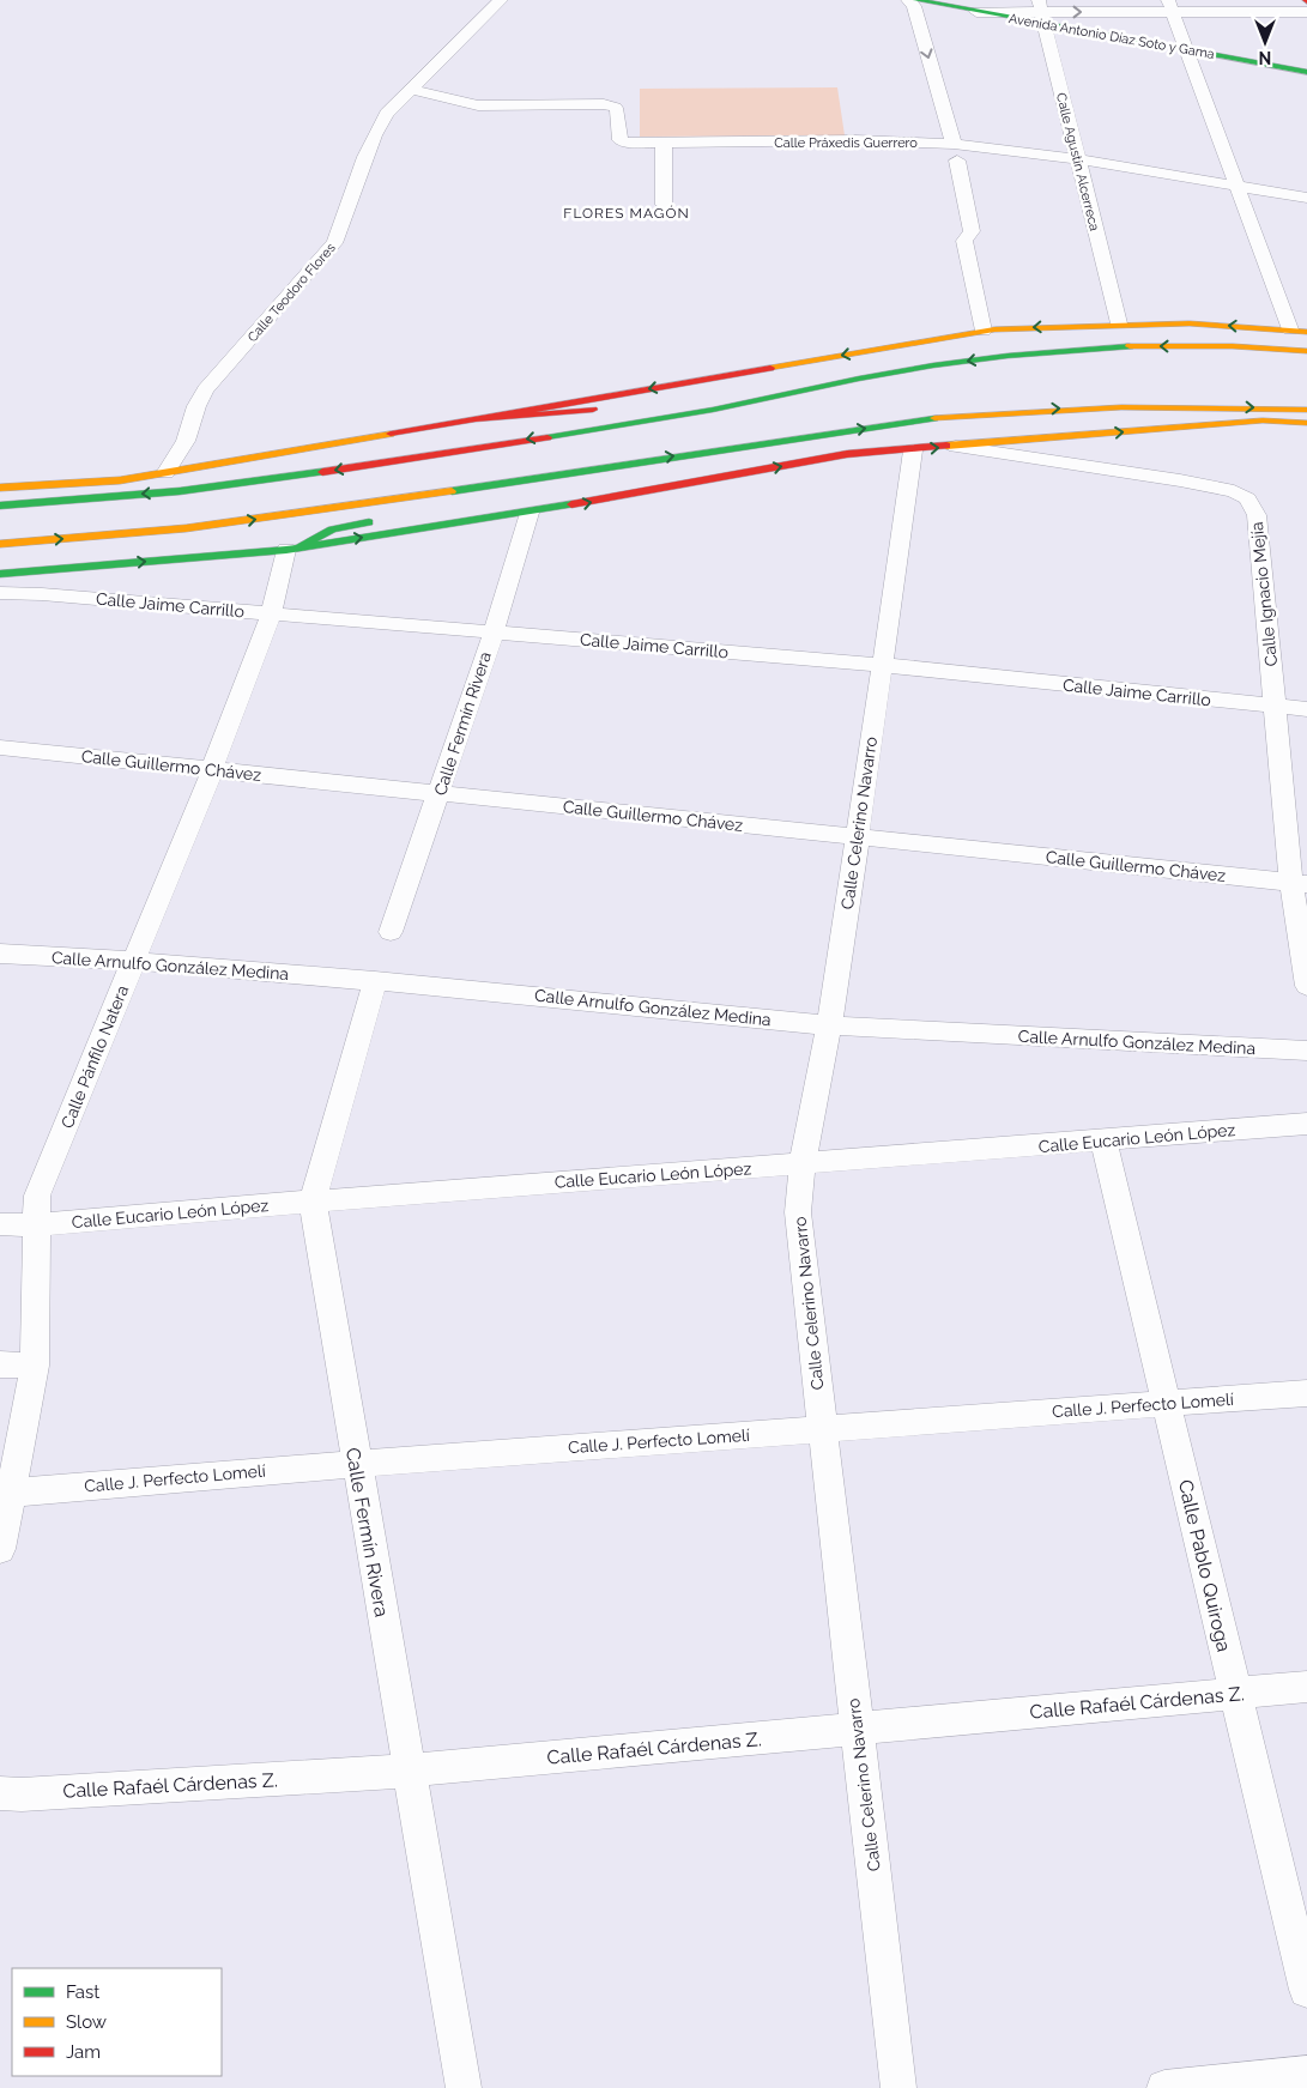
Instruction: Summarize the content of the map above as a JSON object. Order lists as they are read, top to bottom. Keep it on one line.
{"streets":{"main road":["Avenida Antonio Díaz Soto y Gama"],"street":["Calle Práxedis Guerrero","Calle Agustín Alcerreca","Calle Teodoro Flores","Calle Ignacio Mejía","Calle Jaime Carrillo","Calle Fermín Rivera","Calle Guillermo Chávez","Calle Celerino Navarro","Calle Arnulfo González Medina","Calle Pánfilo Natera","Calle Eucario León López","Calle J. Perfecto Lomelí","Calle Pablo Quiroga","Calle Rafaél Cárdenas Z."]},"crossings":[["Avenida Antonio Díaz Soto y Gama","Calle Agustín Alcerreca"],["Calle Práxedis Guerrero","Calle Agustín Alcerreca"],["Calle Práxedis Guerrero","Calle Teodoro Flores"],["Calle Ignacio Mejía","Calle Jaime Carrillo"],["Calle Ignacio Mejía","Calle Guillermo Chávez"],["Calle Jaime Carrillo","Calle Fermín Rivera"],["Calle Jaime Carrillo","Calle Celerino Navarro"],["Calle Jaime Carrillo","Calle Pánfilo Natera"],["Calle Fermín Rivera","Calle Guillermo Chávez"],["Calle Fermín Rivera","Calle Arnulfo González Medina"],["Calle Fermín Rivera","Calle Eucario León López"],["Calle Fermín Rivera","Calle J. Perfecto Lomelí"],["Calle Fermín Rivera","Calle Rafaél Cárdenas Z."],["Calle Guillermo Chávez","Calle Celerino Navarro"],["Calle Guillermo Chávez","Calle Pánfilo Natera"],["Calle Celerino Navarro","Calle Arnulfo González Medina"],["Calle Celerino Navarro","Calle Eucario León López"],["Calle Celerino Navarro","Calle J. Perfecto Lomelí"],["Calle Celerino Navarro","Calle Rafaél Cárdenas Z."],["Calle Arnulfo González Medina","Calle Pánfilo Natera"],["Calle Pánfilo Natera","Calle Eucario León López"],["Calle Pánfilo Natera","Calle J. Perfecto Lomelí"],["Calle Eucario León López","Calle Pablo Quiroga"],["Calle J. Perfecto Lomelí","Calle Pablo Quiroga"],["Calle Pablo Quiroga","Calle Rafaél Cárdenas Z."]],"districts":["FLORES MAGÓN"],"legend":["Fast","Slow","Jam"],"north":"bottom"}
